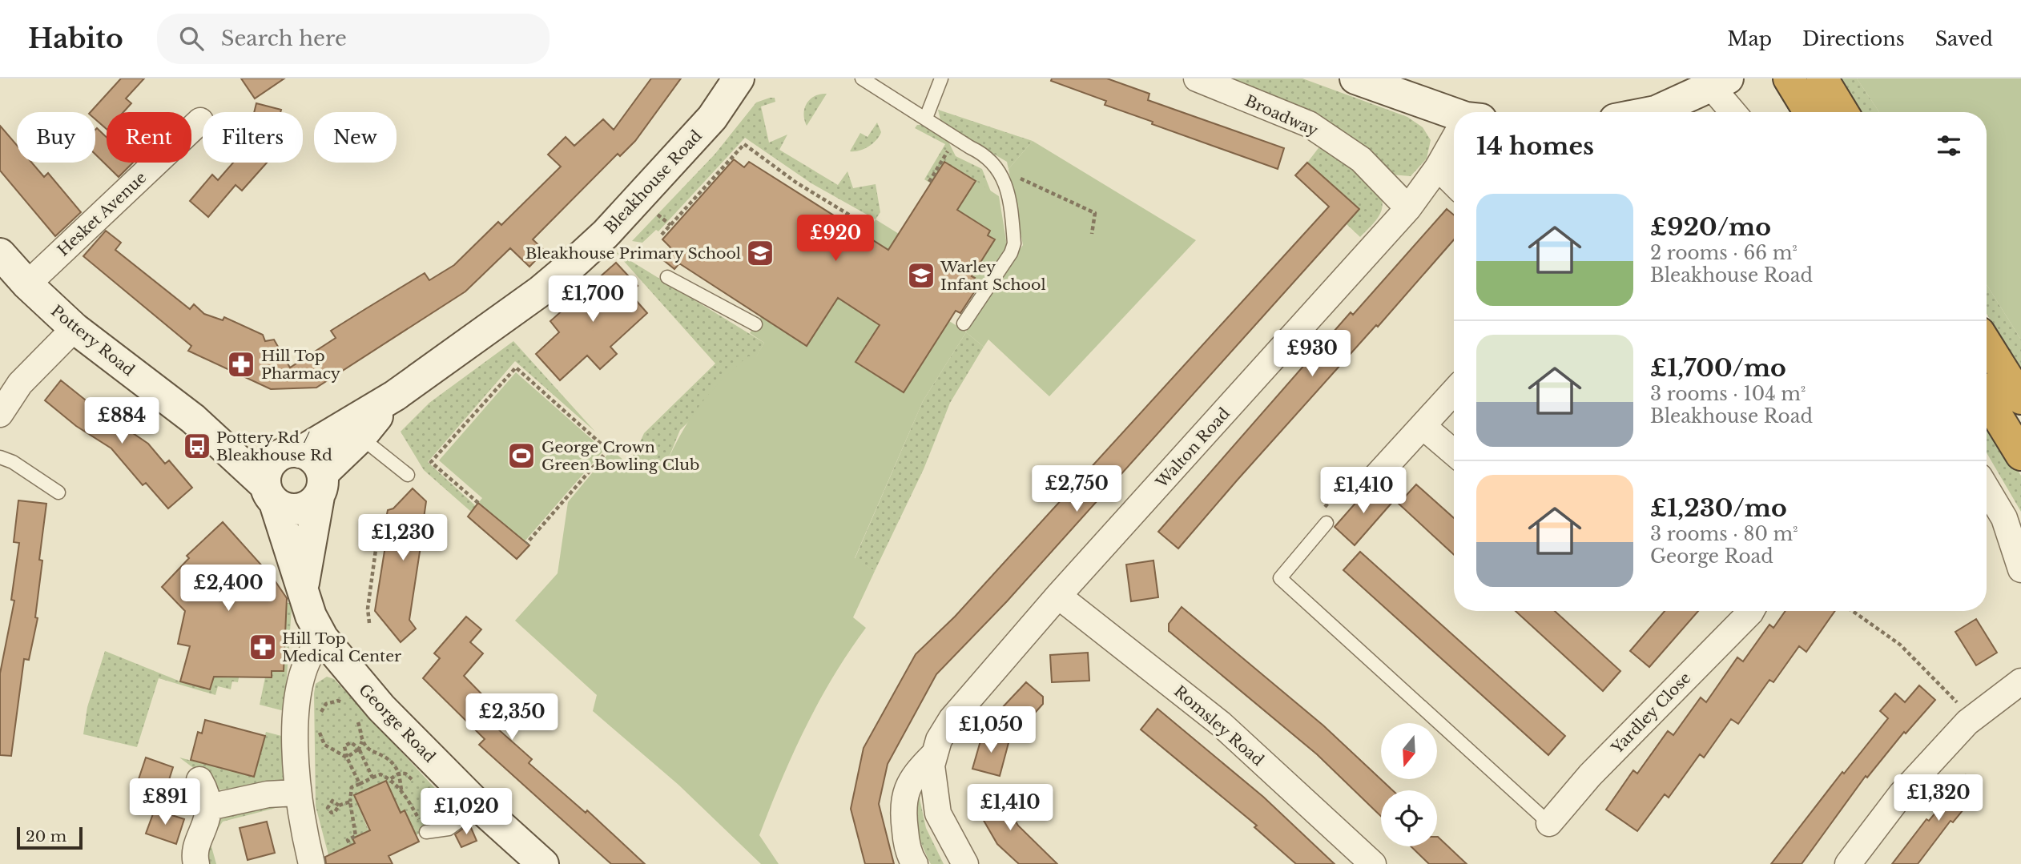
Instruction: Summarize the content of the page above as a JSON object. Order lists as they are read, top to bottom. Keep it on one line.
{"streets":{"street":["Broadway","Bleakhouse Road","Hesket Avenue","Pottery Road","Walton Road","Yardley Close","George Road","Romsley Road"]},"crossings":[["Broadway","Walton Road"],["Bleakhouse Road","Pottery Road"],["Bleakhouse Road","George Road"],["Hesket Avenue","Pottery Road"],["Pottery Road","George Road"],["Walton Road","Romsley Road"]],"places":{"school or university":["Bleakhouse Primary School","Warley Infant School"],"pharmacy":["Hill Top Pharmacy","Hill Top Medical Center"],"bus stop":["Pottery Rd / Bleakhouse Rd"],"sports":["George Crown Green Bowling Club"]},"scale_bar":"20 m","north":"bottom","page":{"header":"Habito","search":"Search here","nav":["Map","Directions","Saved"],"chip":["Buy","Rent","Filters","New"],"heading":"14 homes","list":[{"name":"£920/mo","note":"2 rooms · 66 m² · Bleakhouse Road"},{"name":"£1,700/mo","note":"3 rooms · 104 m² · Bleakhouse Road"},{"name":"£1,230/mo","note":"3 rooms · 80 m² · George Road"}],"price":["£920","£1,700","£930","£884","£2,750","£1,410","£1,230","£2,400","£2,350","£1,050","£1,320","£891","£1,410","£1,020"],"scale":"20 m"}}
